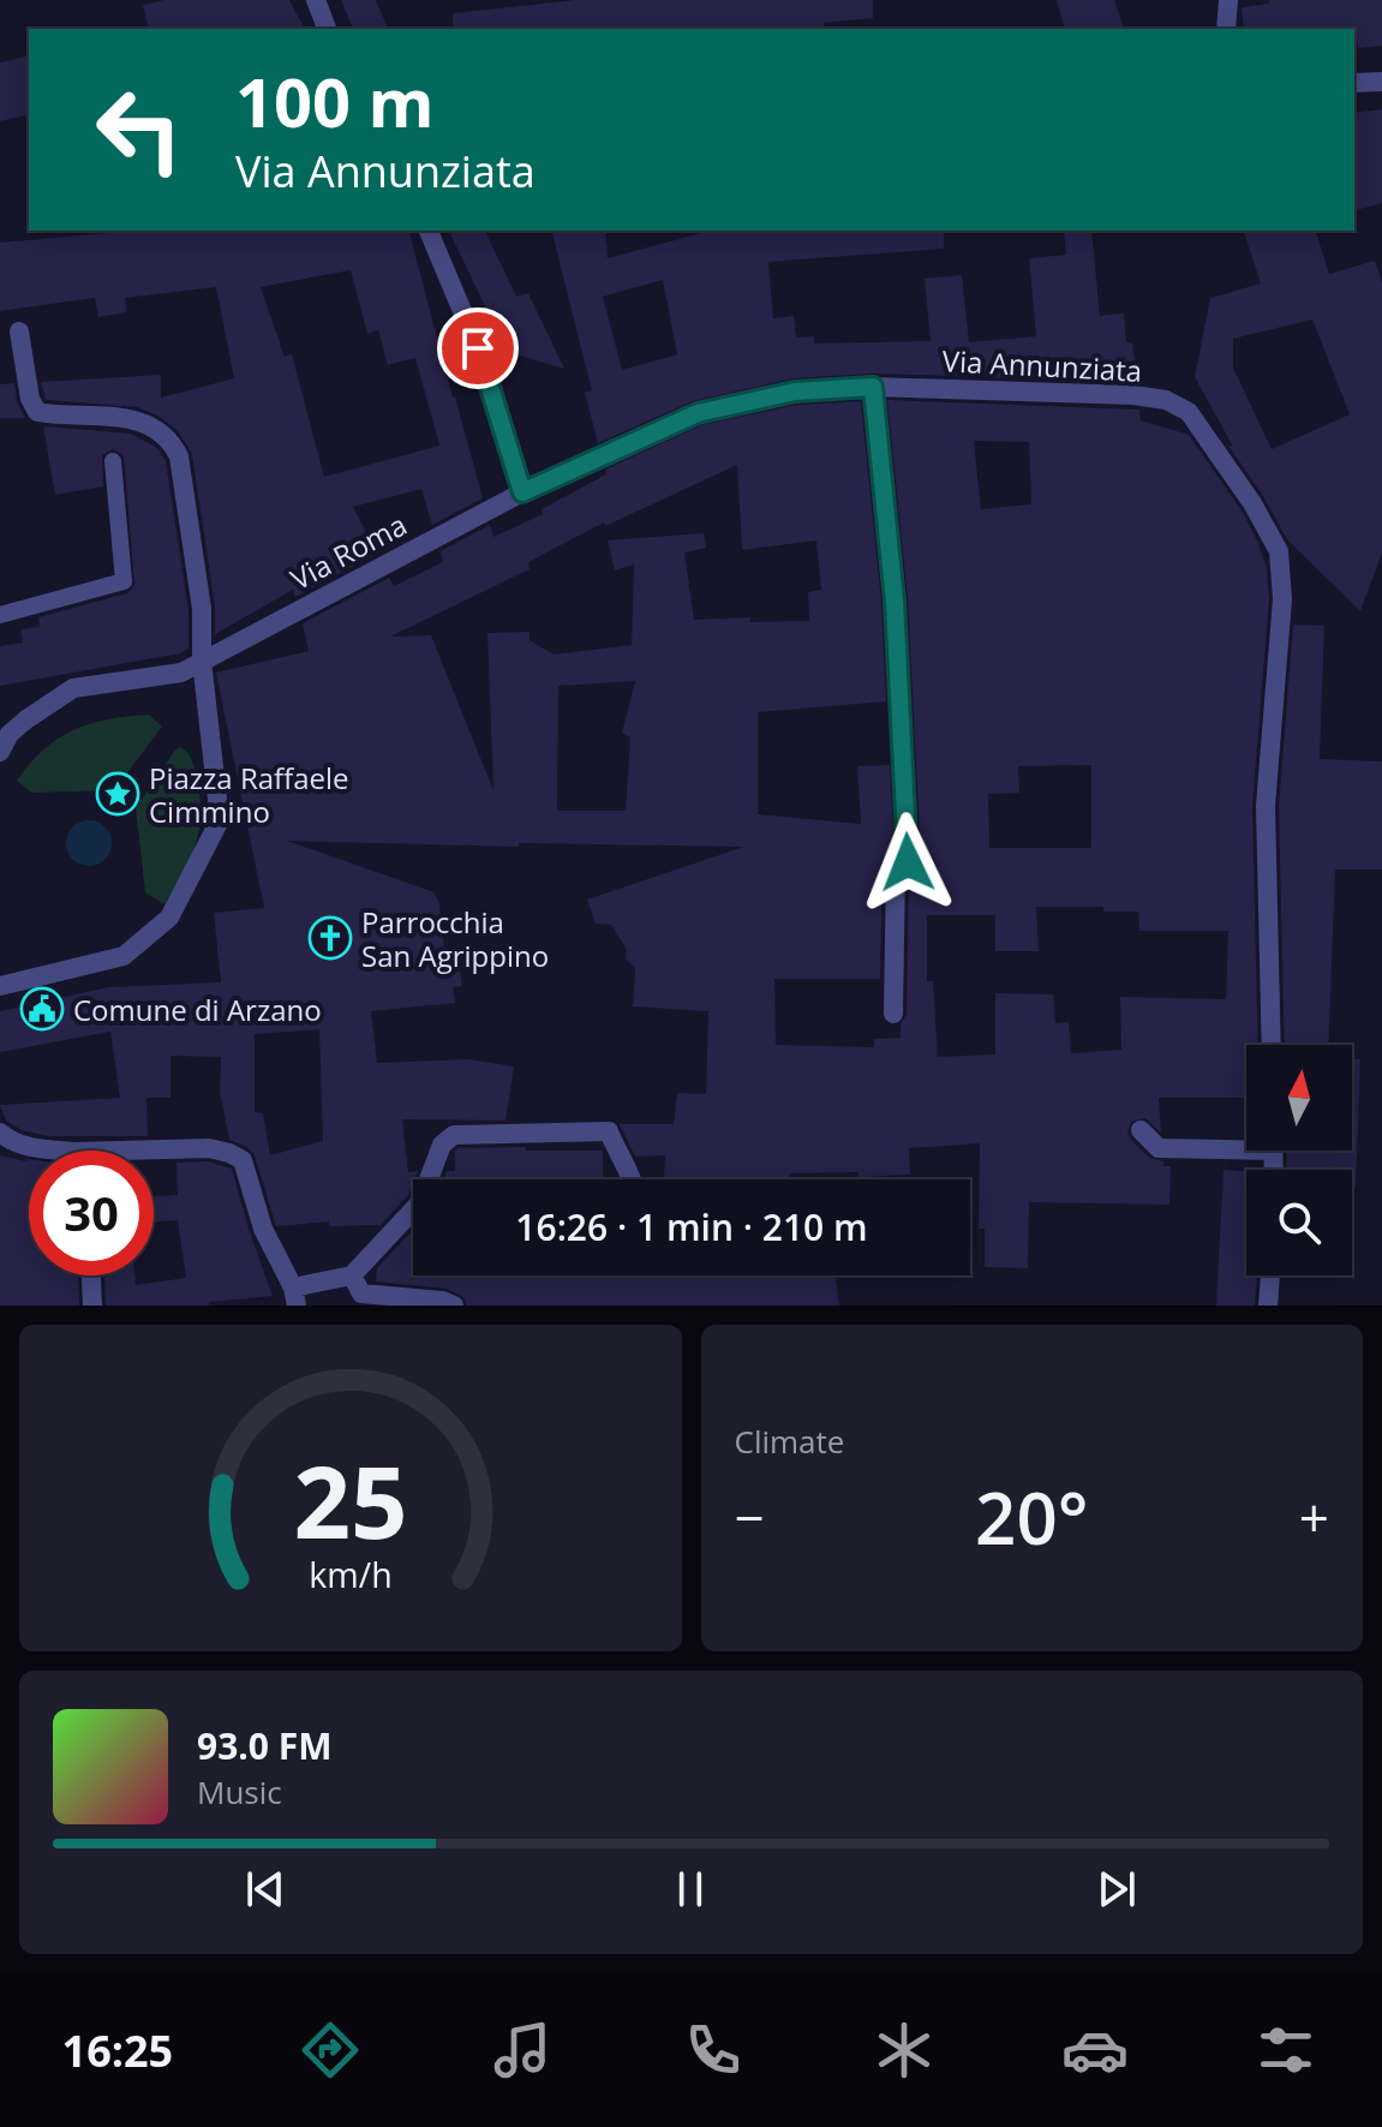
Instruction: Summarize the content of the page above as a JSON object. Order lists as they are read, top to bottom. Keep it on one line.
{"streets":{"street":["Via Annunziata","Via Roma"]},"crossings":[["Via Annunziata","Via Roma"]],"places":{"place":["Piazza Raffaele Cimmino"],"church":["Parrocchia San Agrippino"],"public building":["Comune di Arzano"]},"north":"top","page":{"turn":["100 m","Via Annunziata"],"limit":"30","trip":"16:26 · 1 min · 210 m","tile":"Climate","heat":["−","20°","+"],"song":["93.0 FM","Music"],"tabs":"16:25","gauge":["25","km/h"]}}
